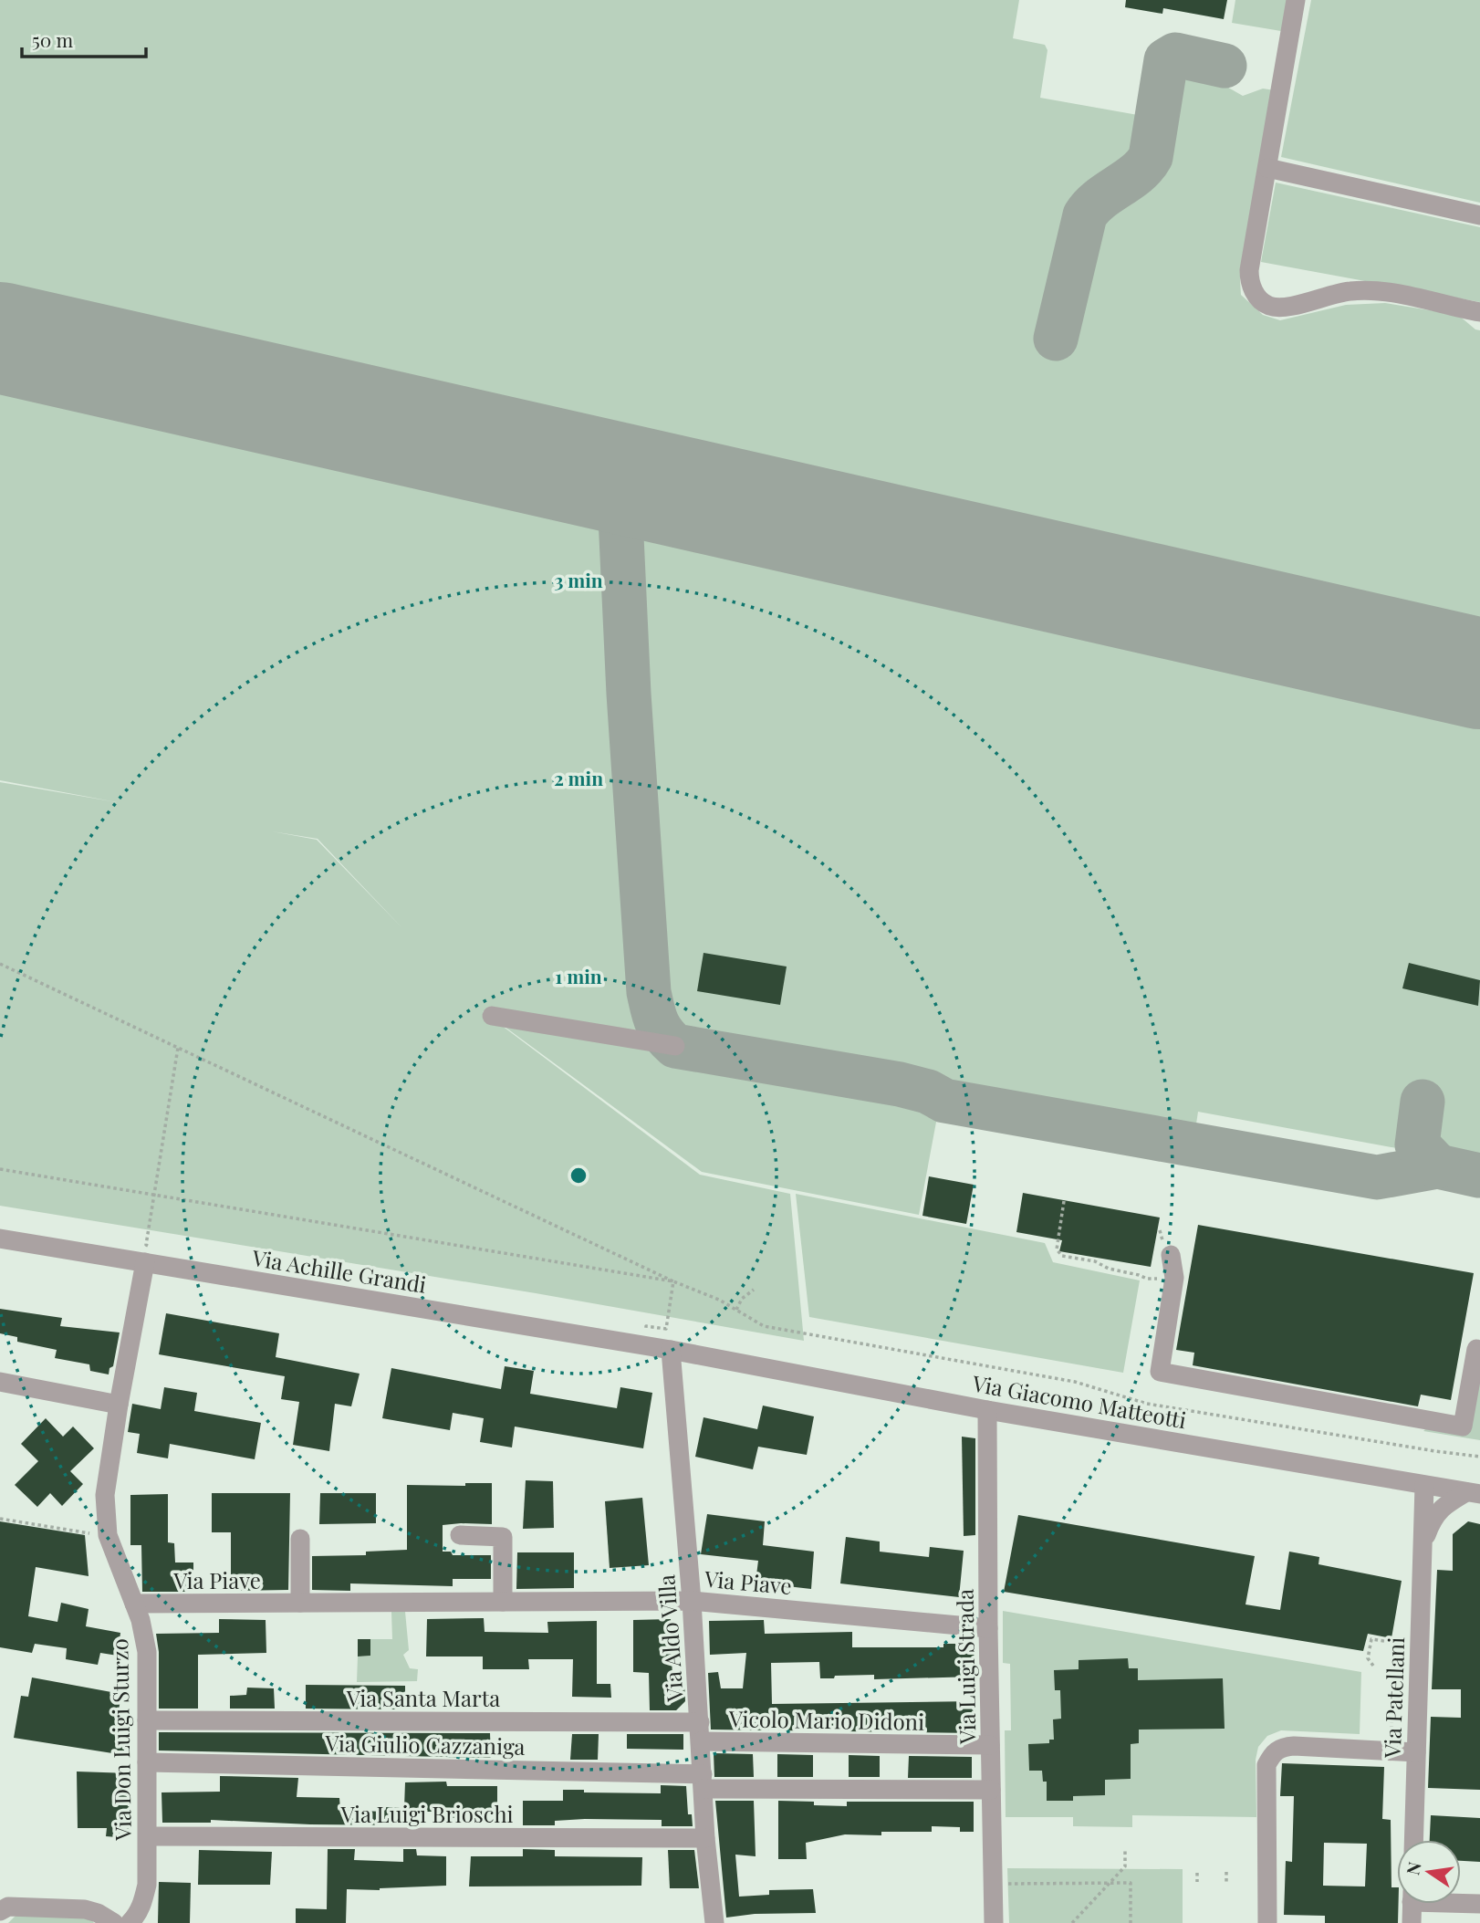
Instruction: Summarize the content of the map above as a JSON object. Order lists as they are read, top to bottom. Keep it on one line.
{"streets":{"street":["Via Achille Grandi","Via Giacomo Matteotti","Via Piave","Via Aldo Villa","Via Luigi Strada","Via Santa Marta","Via Patellani","Vicolo Mario Didoni","Via Don Luigi Sturzo","Via Giulio Cazzaniga","Via Luigi Brioschi"]},"crossings":[["Via Achille Grandi","Via Giacomo Matteotti"],["Via Achille Grandi","Via Aldo Villa"],["Via Achille Grandi","Via Don Luigi Sturzo"],["Via Giacomo Matteotti","Via Aldo Villa"],["Via Giacomo Matteotti","Via Luigi Strada"],["Via Giacomo Matteotti","Via Patellani"],["Via Piave","Via Aldo Villa"],["Via Piave","Via Luigi Strada"],["Via Piave","Via Don Luigi Sturzo"],["Via Aldo Villa","Via Santa Marta"],["Via Aldo Villa","Vicolo Mario Didoni"],["Via Aldo Villa","Via Giulio Cazzaniga"],["Via Aldo Villa","Via Luigi Brioschi"],["Via Luigi Strada","Vicolo Mario Didoni"],["Via Luigi Strada","Via Giulio Cazzaniga"],["Via Santa Marta","Vicolo Mario Didoni"],["Via Santa Marta","Via Don Luigi Sturzo"],["Via Don Luigi Sturzo","Via Giulio Cazzaniga"],["Via Don Luigi Sturzo","Via Luigi Brioschi"]],"scale_bar":"50 m","north":"left","rings":["3 min","2 min","1 min"]}
